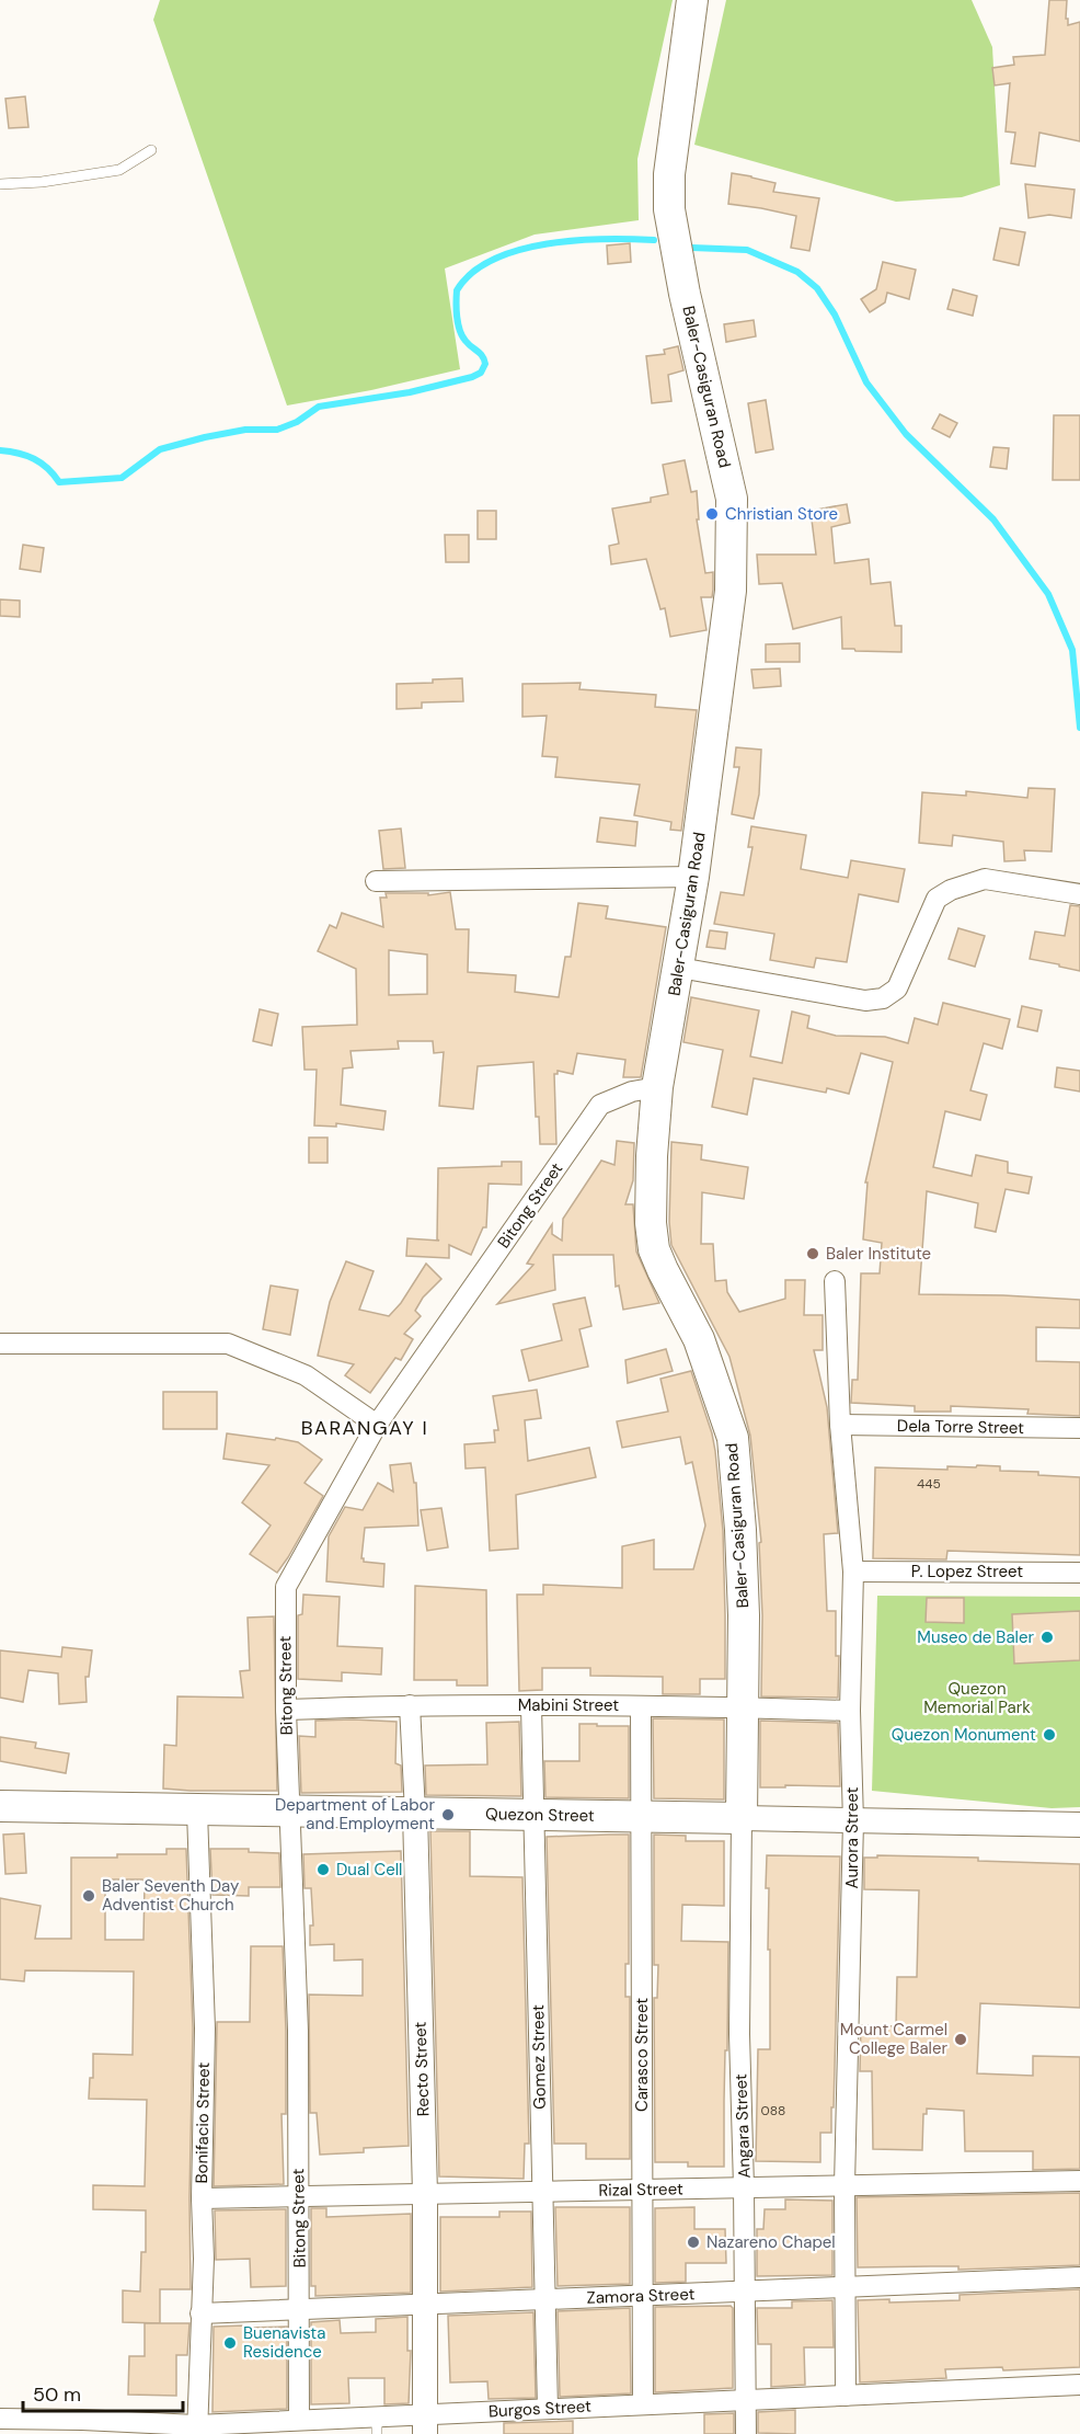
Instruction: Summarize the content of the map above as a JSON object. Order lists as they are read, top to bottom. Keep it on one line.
{"streets":{"main road":["Baler-Casiguran Road","Quezon Street"],"street":["Bitong Street","Dela Torre Street","P. Lopez Street","Mabini Street","Aurora Street","Carasco Street","Gomez Street","Recto Street","Bonifacio Street","Angara Street","Rizal Street","Zamora Street","Burgos Street"]},"crossings":[["Baler-Casiguran Road","Bitong Street"],["Baler-Casiguran Road","Mabini Street"],["Baler-Casiguran Road","Quezon Street"],["Baler-Casiguran Road","Angara Street"],["Bitong Street","Mabini Street"],["Bitong Street","Quezon Street"],["Bitong Street","Rizal Street"],["Bitong Street","Zamora Street"],["Bitong Street","Burgos Street"],["Dela Torre Street","Aurora Street"],["P. Lopez Street","Aurora Street"],["Mabini Street","Aurora Street"],["Mabini Street","Carasco Street"],["Mabini Street","Gomez Street"],["Mabini Street","Recto Street"],["Quezon Street","Aurora Street"],["Quezon Street","Carasco Street"],["Quezon Street","Gomez Street"],["Quezon Street","Recto Street"],["Quezon Street","Bonifacio Street"],["Quezon Street","Angara Street"],["Aurora Street","Rizal Street"],["Aurora Street","Zamora Street"],["Aurora Street","Burgos Street"],["Carasco Street","Rizal Street"],["Carasco Street","Zamora Street"],["Carasco Street","Burgos Street"],["Gomez Street","Rizal Street"],["Gomez Street","Zamora Street"],["Gomez Street","Burgos Street"],["Recto Street","Rizal Street"],["Recto Street","Zamora Street"],["Recto Street","Burgos Street"],["Bonifacio Street","Rizal Street"],["Bonifacio Street","Zamora Street"],["Bonifacio Street","Burgos Street"],["Angara Street","Rizal Street"],["Angara Street","Zamora Street"],["Angara Street","Burgos Street"]],"districts":["BARANGAY I"],"parks":["Quezon Memorial Park"],"places":["Christian Store","Baler Institute","Museo de Baler","Quezon Monument","Department of Labor and Employment","Dual Cell","Baler Seventh Day Adventist Church","Mount Carmel College Baler","Nazareno Chapel","Buenavista Residence"],"house_numbers":["445","088"],"scale_bar":"50 m"}
